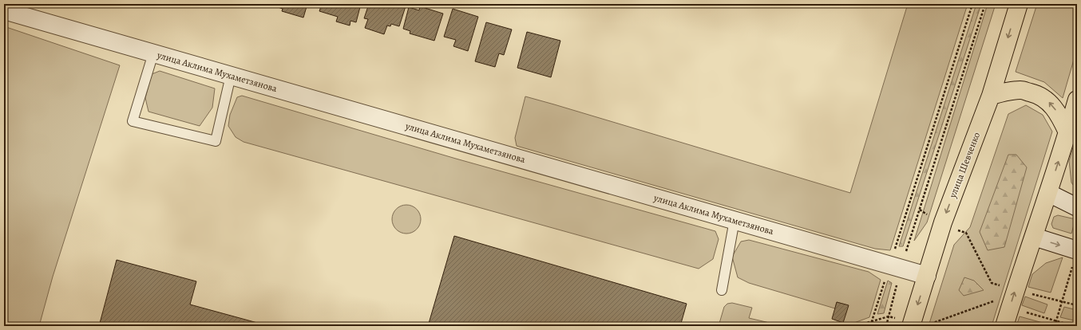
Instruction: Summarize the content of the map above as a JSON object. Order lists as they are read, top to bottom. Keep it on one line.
{"streets":{"main road":["улица Шевченко"],"street":["улица Аклима Мухаметзянова"]},"crossings":[["улица Аклима Мухаметзянова","улица Шевченко"]]}
